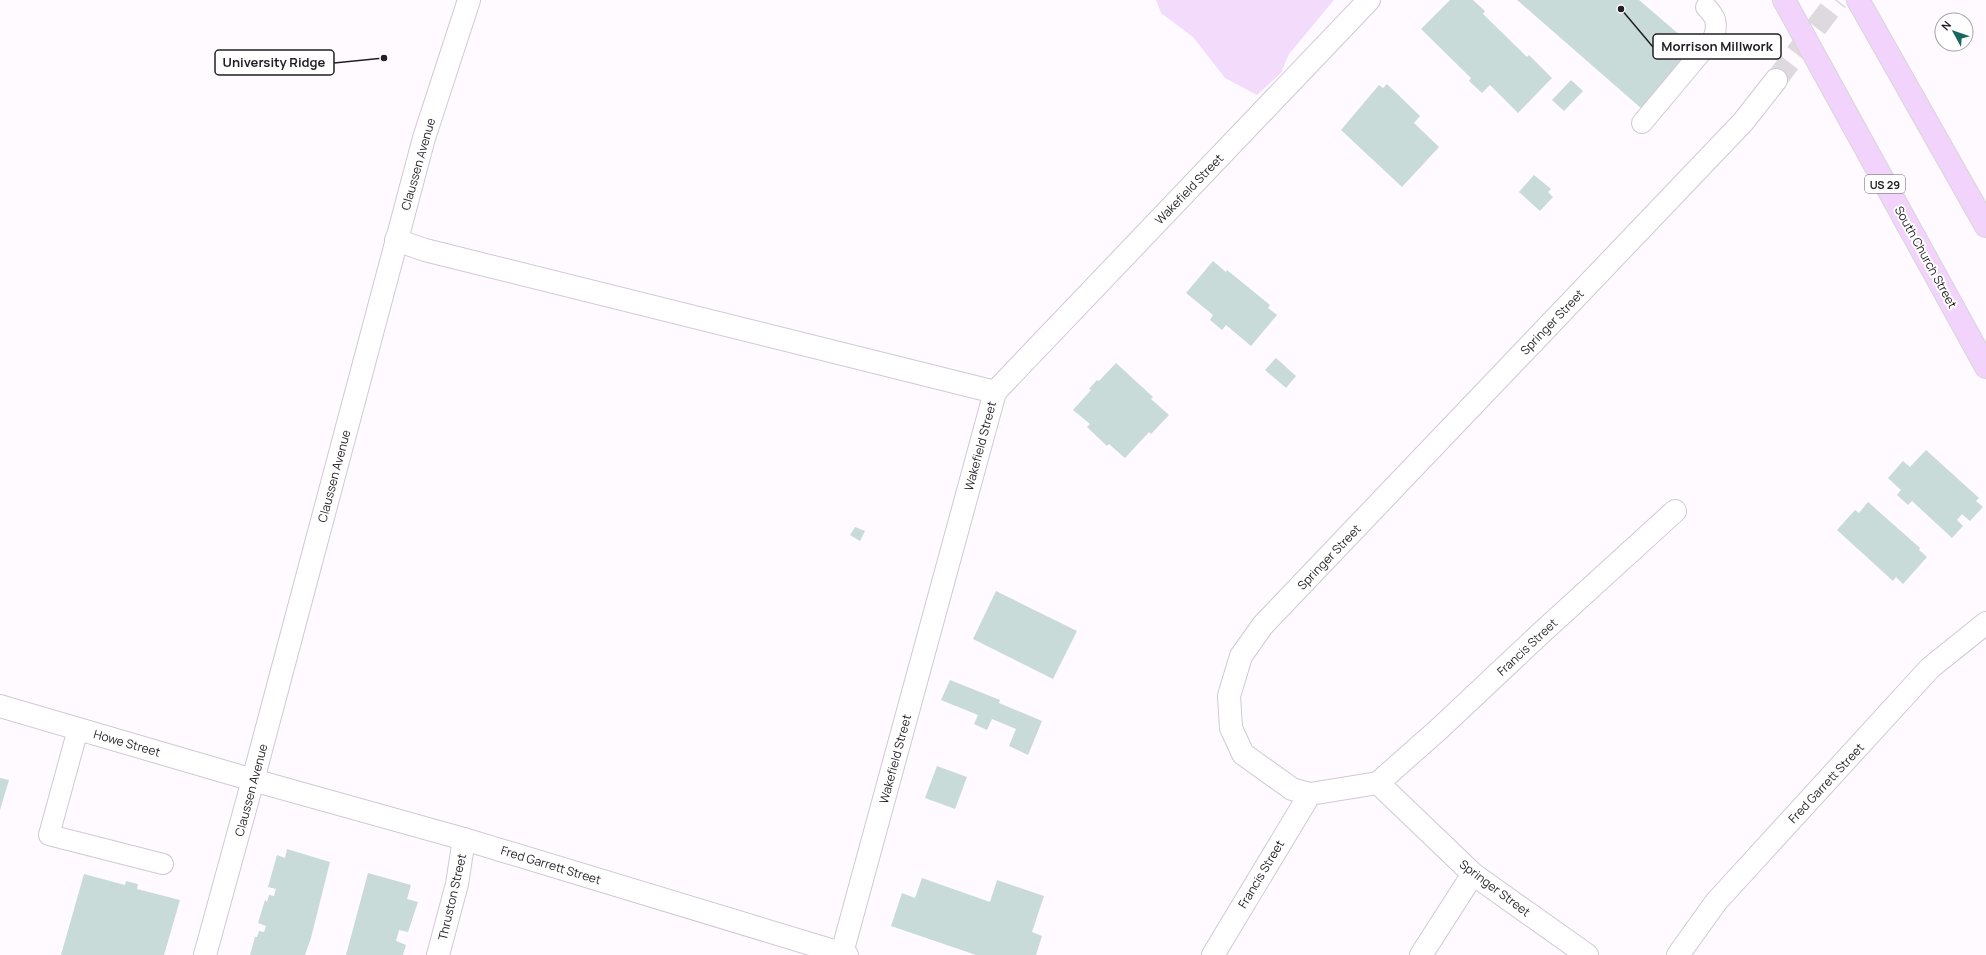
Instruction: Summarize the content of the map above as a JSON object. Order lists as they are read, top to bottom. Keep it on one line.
{"streets":{"main road":["US 29","South Church Street"],"street":["Claussen Avenue","Wakefield Street","Springer Street","Francis Street","Howe Street","Fred Garrett Street","Thruston Street"]},"crossings":[["Claussen Avenue","Howe Street"],["Claussen Avenue","Fred Garrett Street"],["Wakefield Street","Fred Garrett Street"],["Springer Street","Francis Street"],["Howe Street","Fred Garrett Street"],["Fred Garrett Street","Thruston Street"]],"places":["Morrison Millwork","University Ridge"],"north":"top left"}
